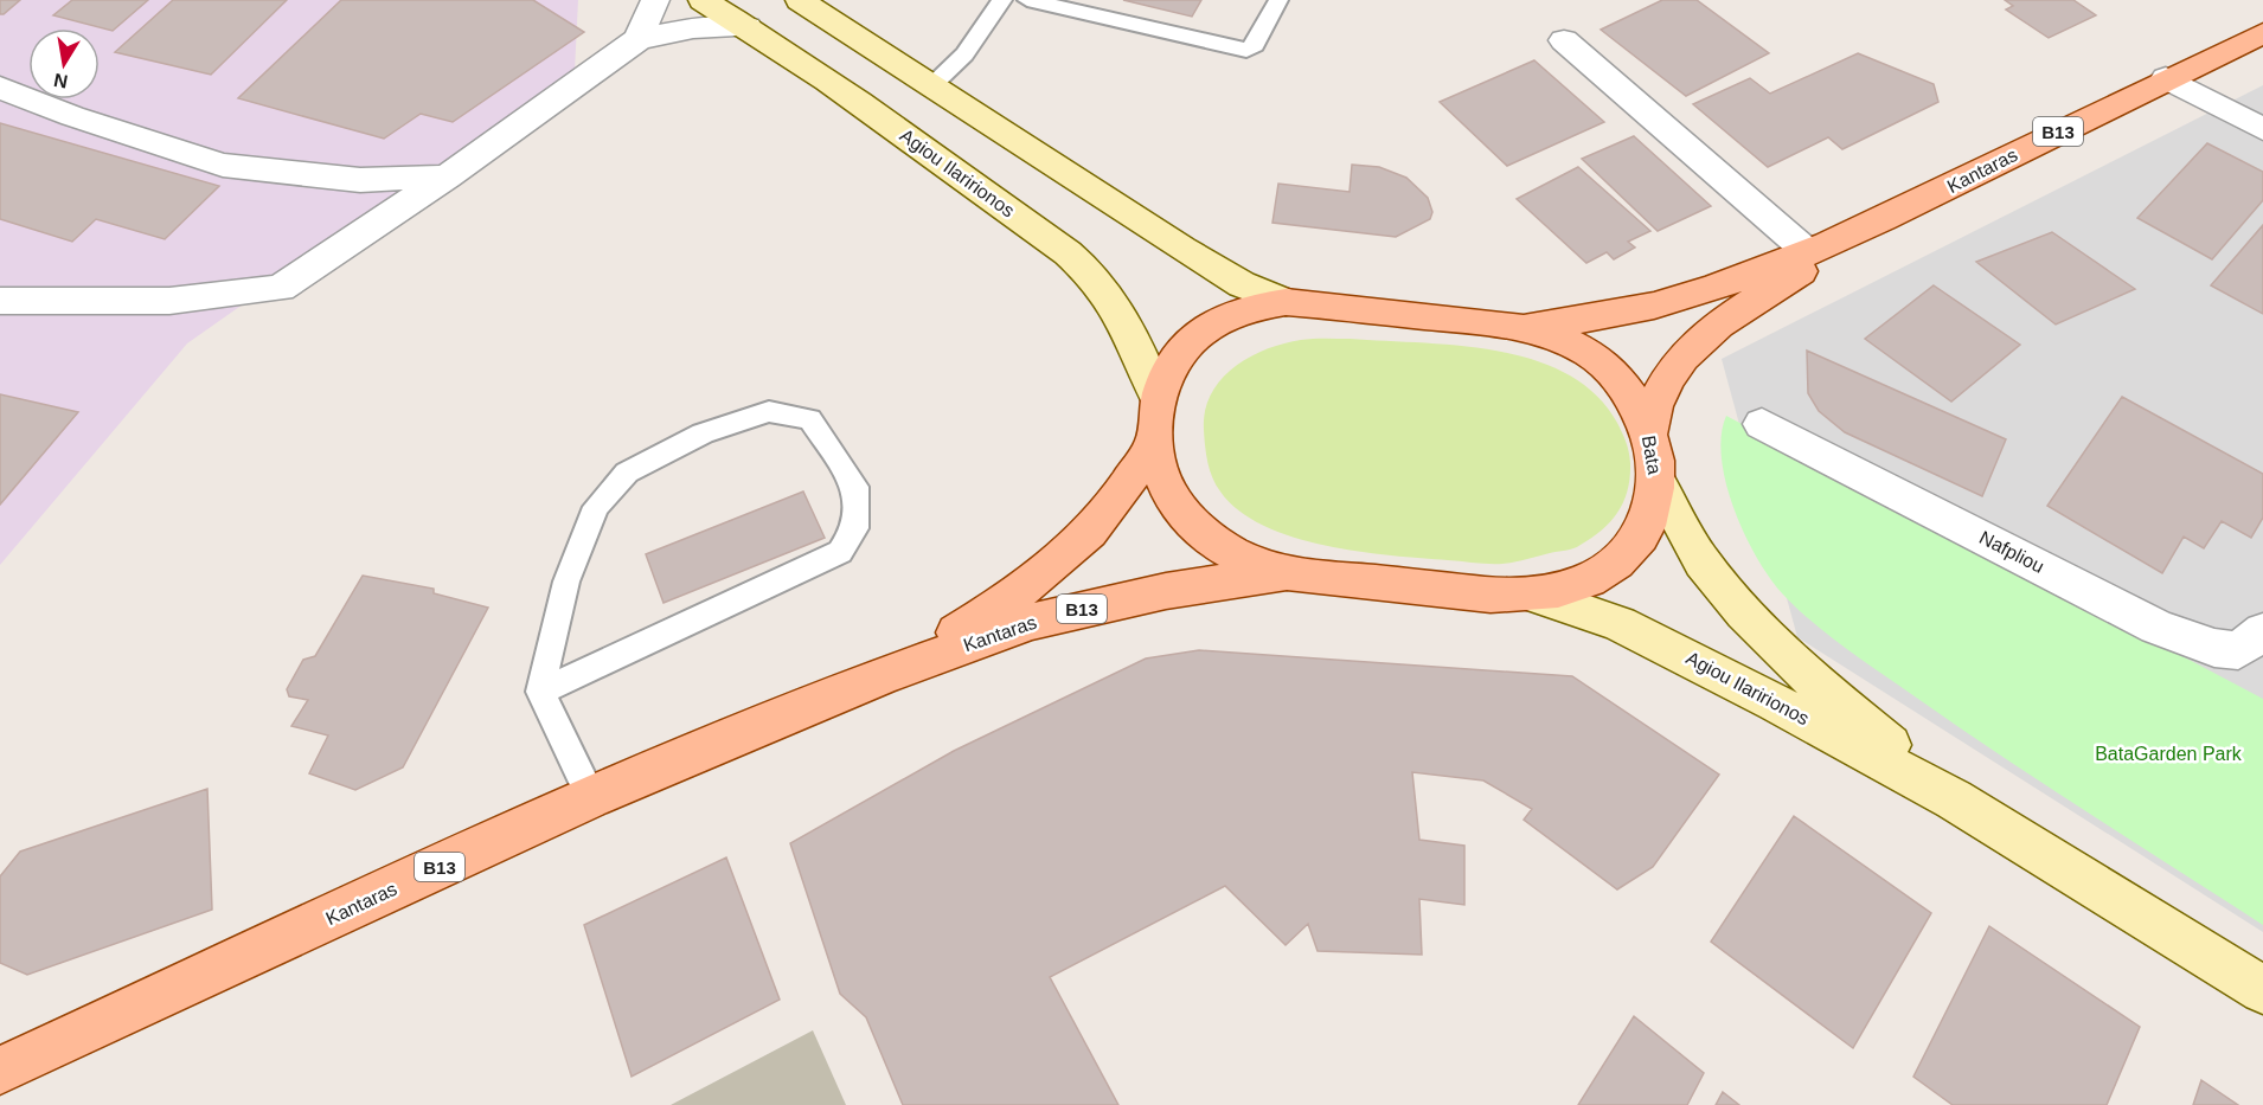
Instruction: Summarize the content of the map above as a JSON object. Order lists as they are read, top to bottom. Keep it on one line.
{"streets":{"main road":["B13","Kantaras","Agiou Ilaririonos","Bata"],"street":["Nafpliou"]},"crossings":[["Kantaras","Bata"],["Agiou Ilaririonos","Bata"]],"parks":["BataGarden Park"],"north":"bottom"}
